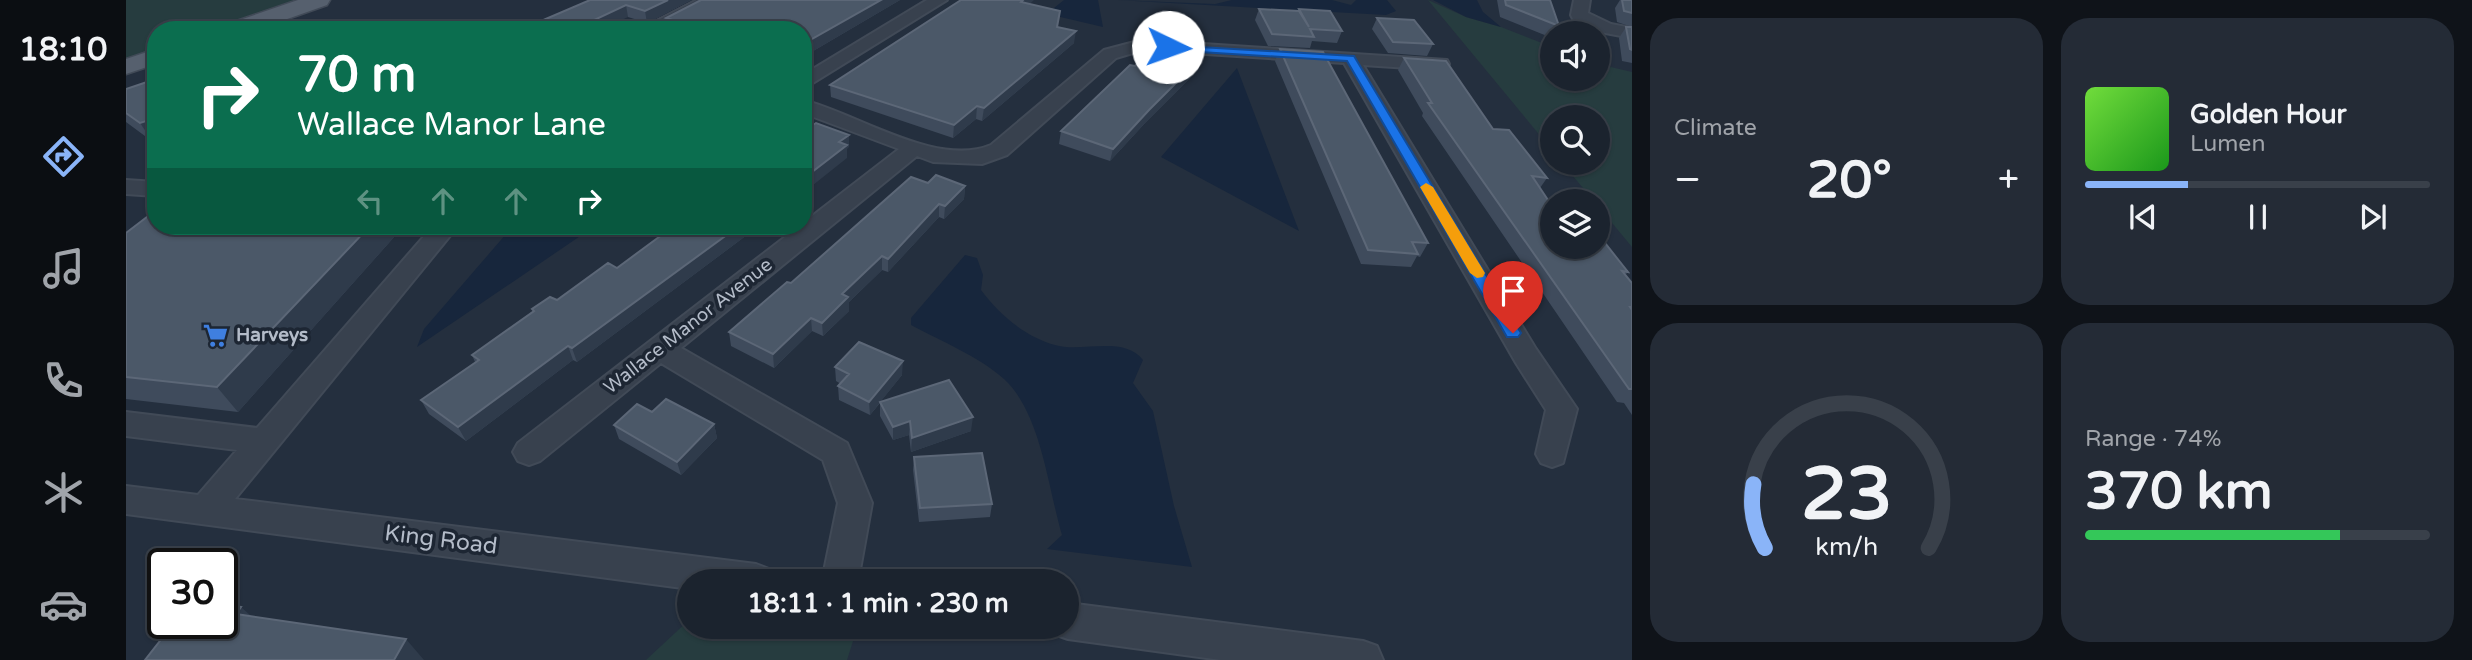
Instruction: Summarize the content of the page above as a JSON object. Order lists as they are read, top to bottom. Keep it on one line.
{"streets":{"street":["Wallace Manor Avenue","King Road"]},"places":{"supermarket":["Harveys"]},"page":{"tabs":"18:10","tile":["Climate",["Range · 74%","370 km"]],"turn":["70 m","Wallace Manor Lane"],"song":["Golden Hour","Lumen"],"heat":["−","20°","+"],"limit":"30","trip":"18:11 · 1 min · 230 m","gauge":["23","km/h"]}}
